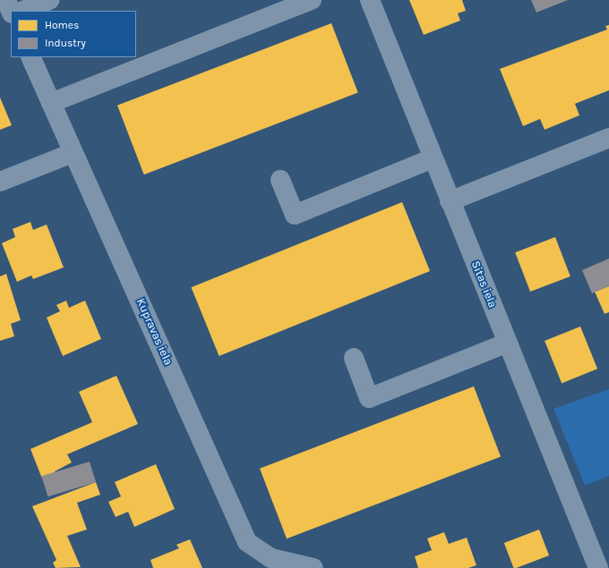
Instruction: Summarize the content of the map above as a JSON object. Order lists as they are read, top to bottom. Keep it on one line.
{"streets":{"street":["Sitas iela","Kupravas iela"]},"legend":["Homes","Industry"]}
